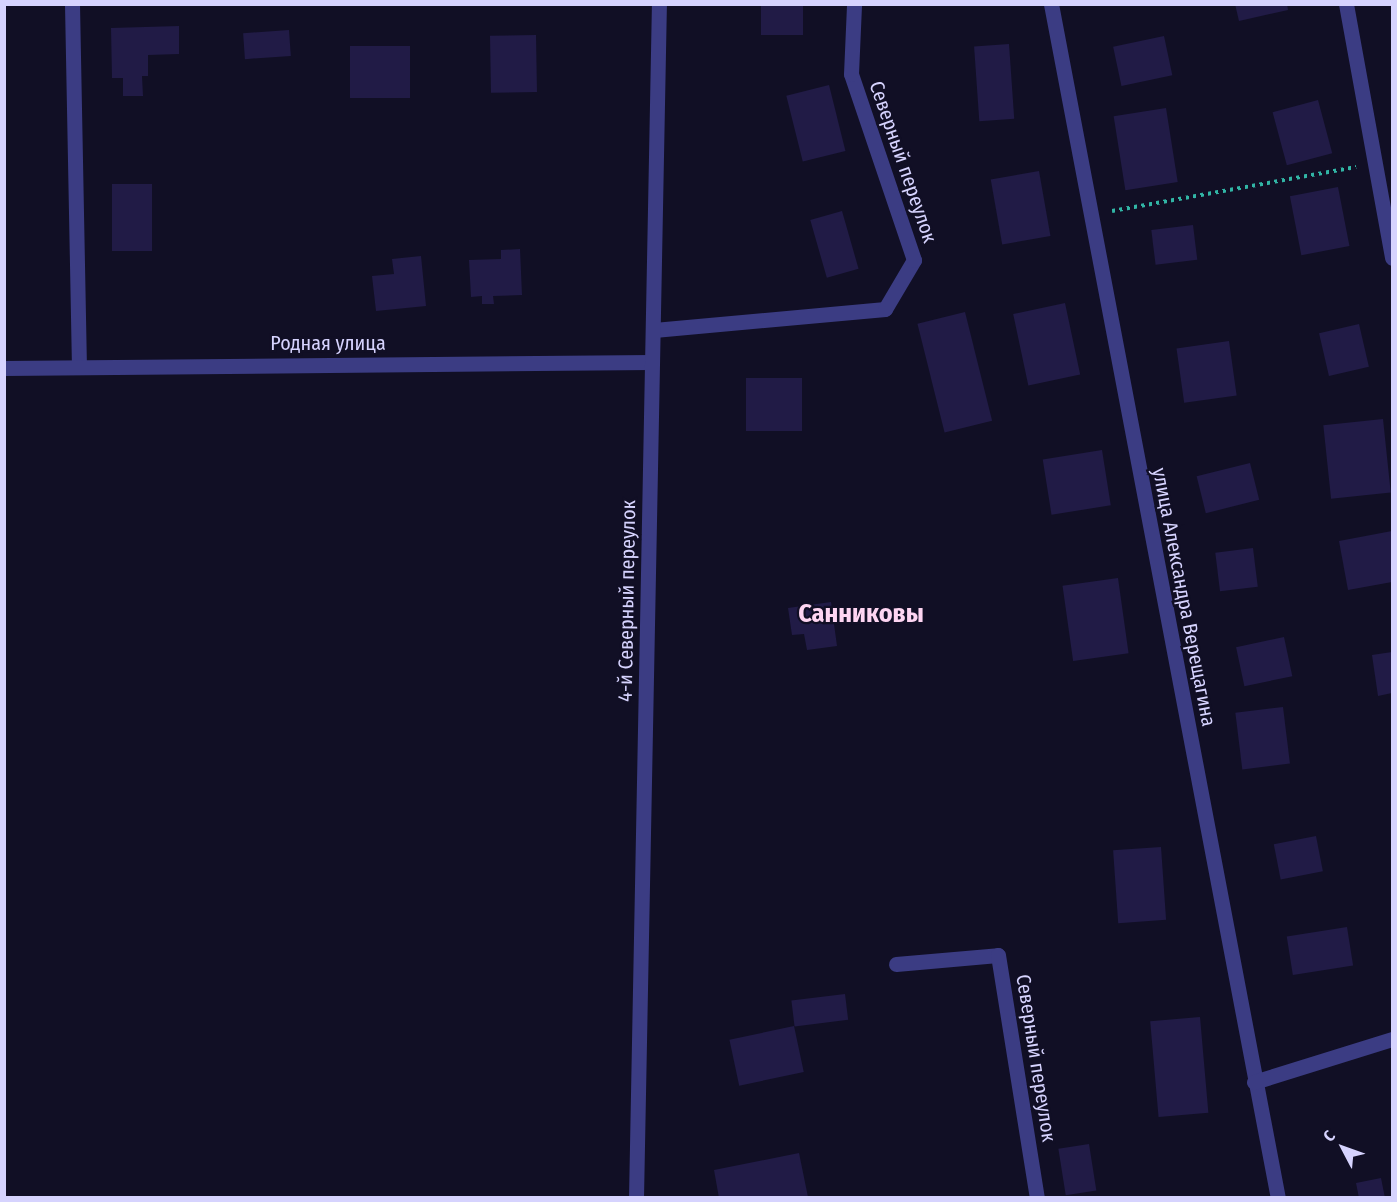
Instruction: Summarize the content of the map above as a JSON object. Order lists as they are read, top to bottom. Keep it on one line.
{"streets":{"street":["Северный переулок","Родная улица","улица Александра Верещагина","4-й Северный переулок"]},"crossings":[["Северный переулок","4-й Северный переулок"],["Родная улица","4-й Северный переулок"]],"districts":["Санниковы"],"north":"top left"}
